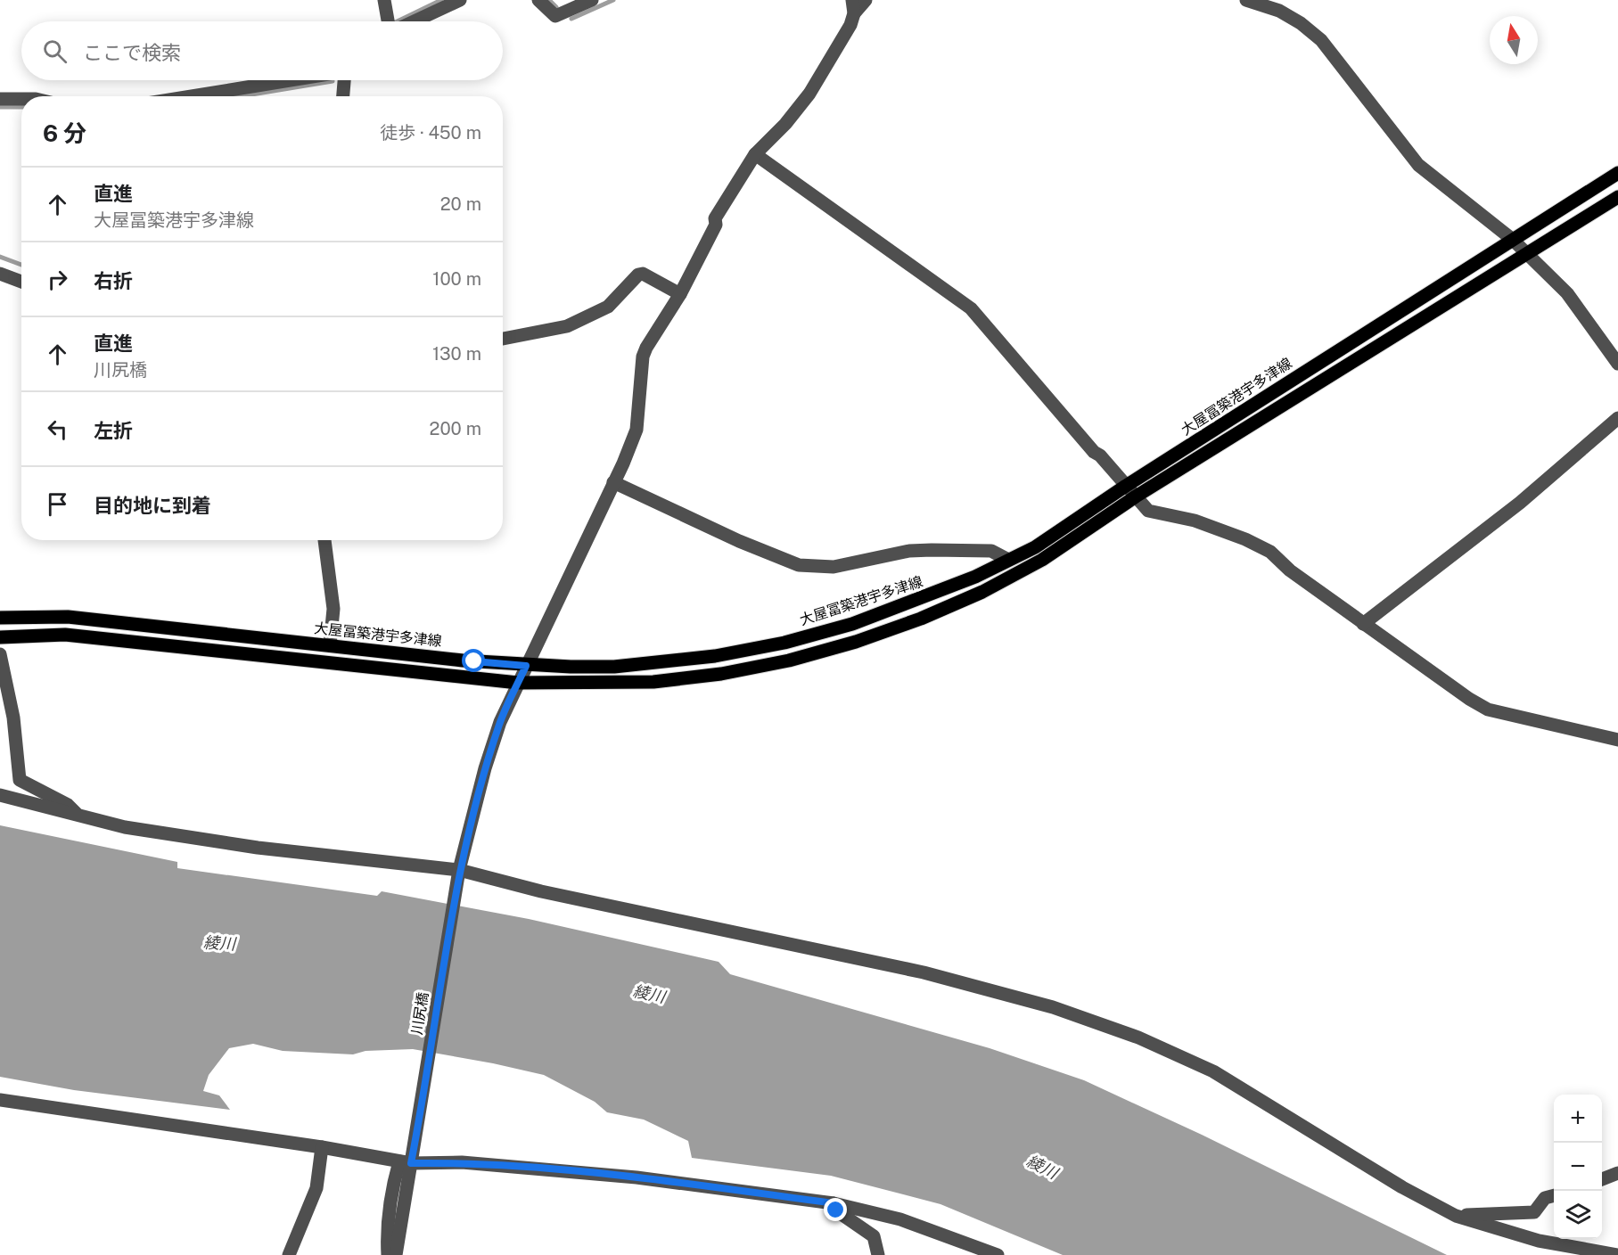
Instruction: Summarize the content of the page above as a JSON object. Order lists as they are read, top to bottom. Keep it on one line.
{"streets":{"main road":["大屋冨築港宇多津線"],"street":["川尻橋"]},"crossings":[["大屋冨築港宇多津線","川尻橋"]],"water":["綾川"],"north":"top","page":{"search":"ここで検索","heading":["6 分","徒歩 · 450 m"],"list":[["直進","大屋冨築港宇多津線","20 m"],["右折","100 m"],["直進","川尻橋","130 m"],["左折","200 m"],"目的地に到着"],"map_buttons":["+","−"]}}
